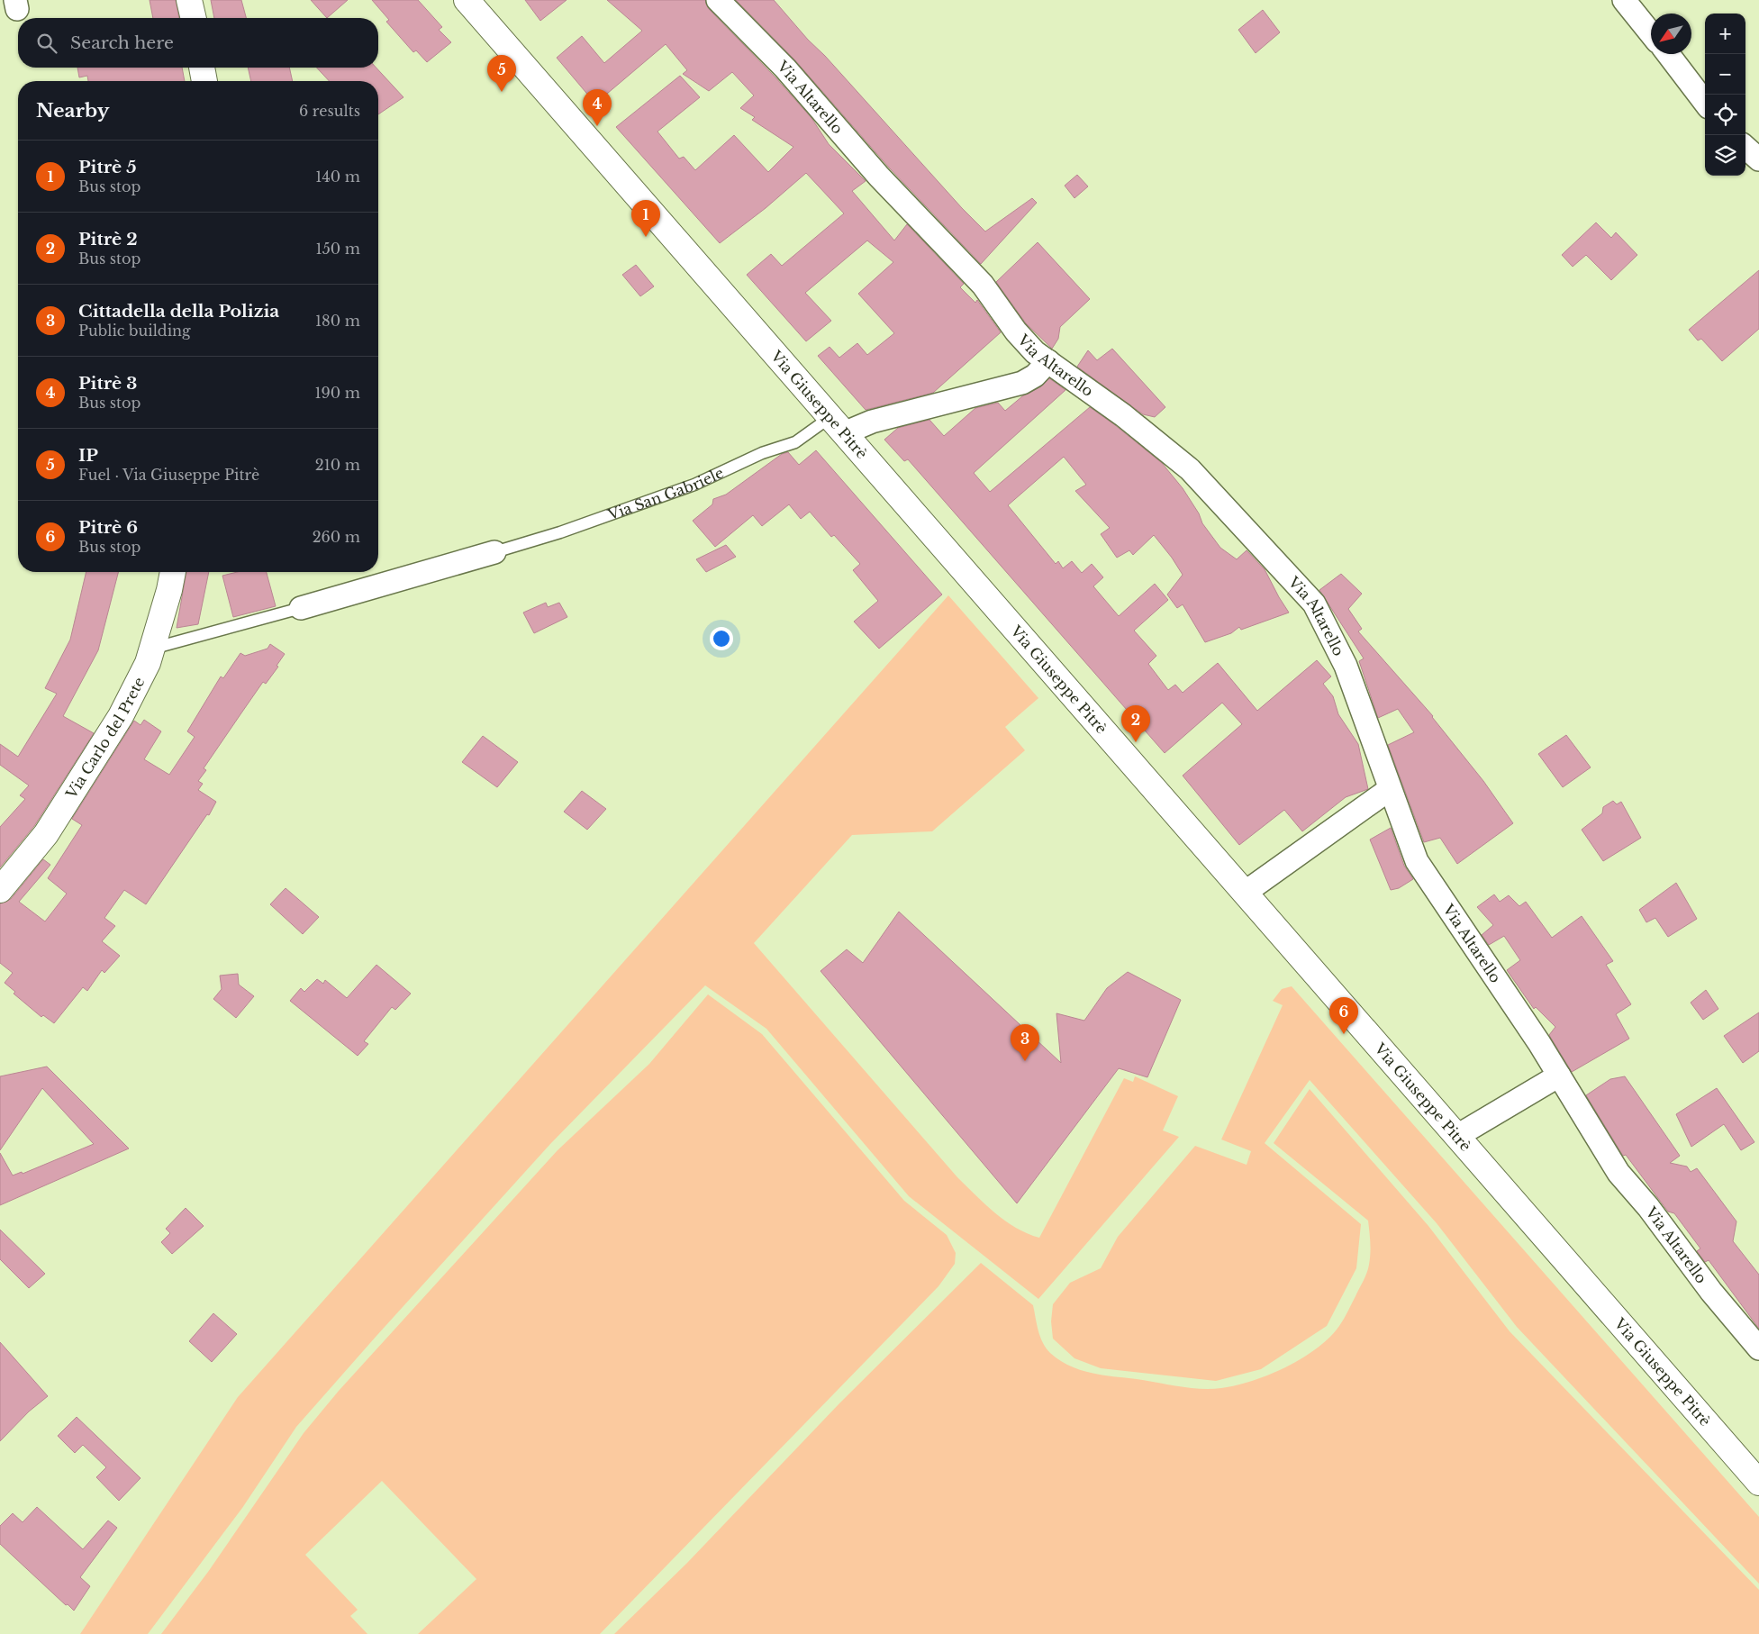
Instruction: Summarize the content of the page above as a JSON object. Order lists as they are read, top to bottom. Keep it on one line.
{"streets":{"street":["Via Altarello","Via Giuseppe Pitrè","Via San Gabriele","Via Carlo del Prete"]},"crossings":[["Via Altarello","Via San Gabriele"],["Via Giuseppe Pitrè","Via San Gabriele"]],"north":"bottom left","page":{"map_buttons":["+","−"],"search":"Search here","pins":["5","4","1","2","6","3"],"heading":["Nearby","6 results"],"list":[{"mark":"1","name":"Pitrè 5","note":"Bus stop","value":"140 m"},{"mark":"2","name":"Pitrè 2","note":"Bus stop","value":"150 m"},{"mark":"3","name":"Cittadella della Polizia","note":"Public building","value":"180 m"},{"mark":"4","name":"Pitrè 3","note":"Bus stop","value":"190 m"},{"mark":"5","name":"IP","note":"Fuel · Via Giuseppe Pitrè","value":"210 m"},{"mark":"6","name":"Pitrè 6","note":"Bus stop","value":"260 m"}]}}
